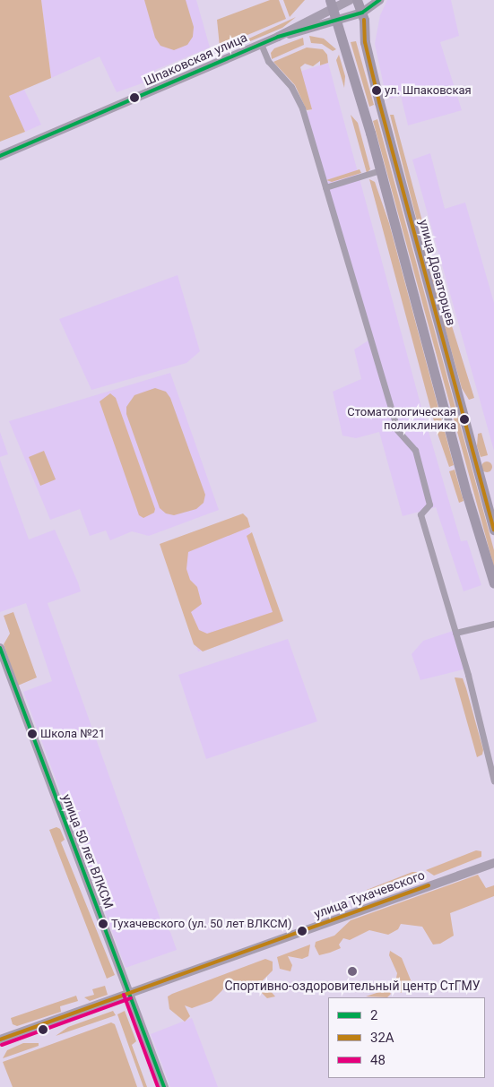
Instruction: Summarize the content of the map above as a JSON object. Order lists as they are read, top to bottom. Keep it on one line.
{"streets":{"main road":["улица Доваторцев"],"street":["Шпаковская улица","улица 50 лет ВЛКСМ","улица Тухачевского"]},"crossings":[["Шпаковская улица","улица Доваторцев"],["улица 50 лет ВЛКСМ","улица Тухачевского"]],"places":["ул. Шпаковская","Стоматологическая поликлиника","Школа №21","Тухачевского (ул. 50 лет ВЛКСМ)","Спортивно-оздоровительный центр СтГМУ"],"lines":["transit line 2","transit line 32A","transit line 48"],"legend":["2","32A","48"]}
